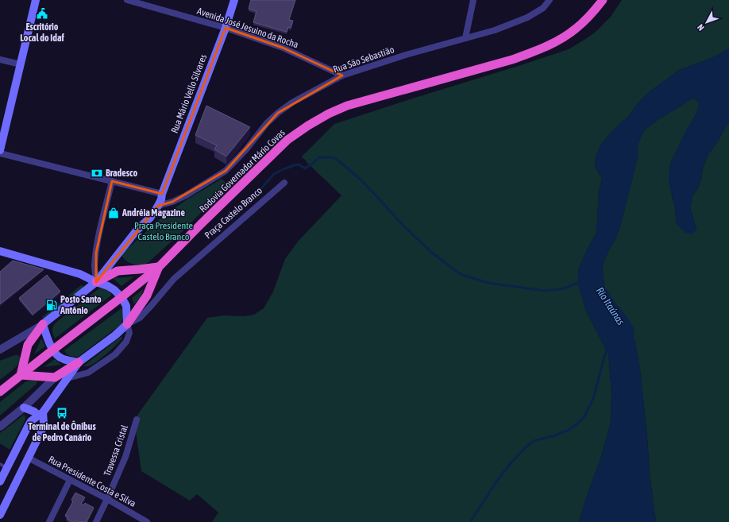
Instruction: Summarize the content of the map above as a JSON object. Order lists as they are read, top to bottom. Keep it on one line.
{"streets":{"highway":["Rodovia Governador Mário Covas"],"main road":["Rua Mário Vello Silvares","Praça Castelo Branco"],"street":["Avenida José Jesuino da Rocha","Rua São Sebastião","Travessa Cristal","Rua Presidente Costa e Silva"]},"crossings":[["Avenida José Jesuino da Rocha","Rua São Sebastião"],["Avenida José Jesuino da Rocha","Rua Mário Vello Silvares"],["Rua São Sebastião","Rua Mário Vello Silvares"],["Travessa Cristal","Rua Presidente Costa e Silva"]],"water":["Rio Itaúnas"],"parks":["Praça Presidente Castelo Branco"],"places":{"public building":["Escritório Local do Idaf"],"bank":["Bradesco"],"shop":["Andréia Magazine"],"fuel station":["Posto Santo Antônio"],"bus stop":["Terminal de Ônibus de Pedro Canário"]},"north":"bottom left"}
